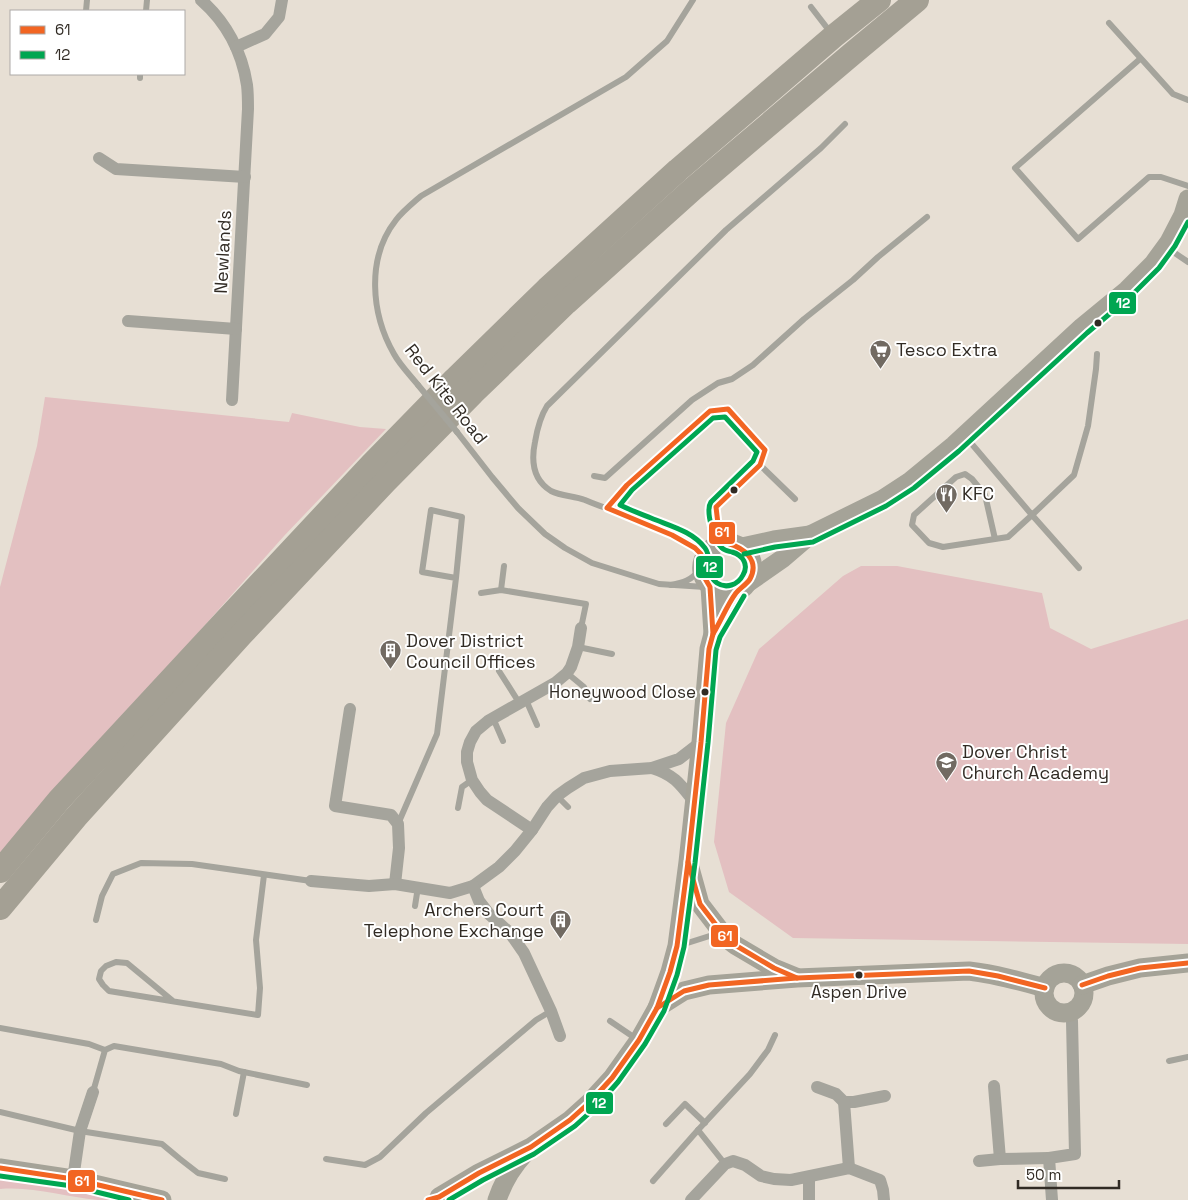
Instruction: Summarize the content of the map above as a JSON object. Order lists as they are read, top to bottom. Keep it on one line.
{"streets":{"street":["Newlands"],"lane":["Red Kite Road"]},"places":{"supermarket":["Tesco Extra"],"restaurant":["KFC"],"building":["Dover District Council Offices","Archers Court Telephone Exchange"],"other":["Honeywood Close","Aspen Drive"],"school or university":["Dover Christ Church Academy"]},"lines":["transit line 12","transit line 61"],"legend":["61","12"],"scale_bar":"50 m"}
